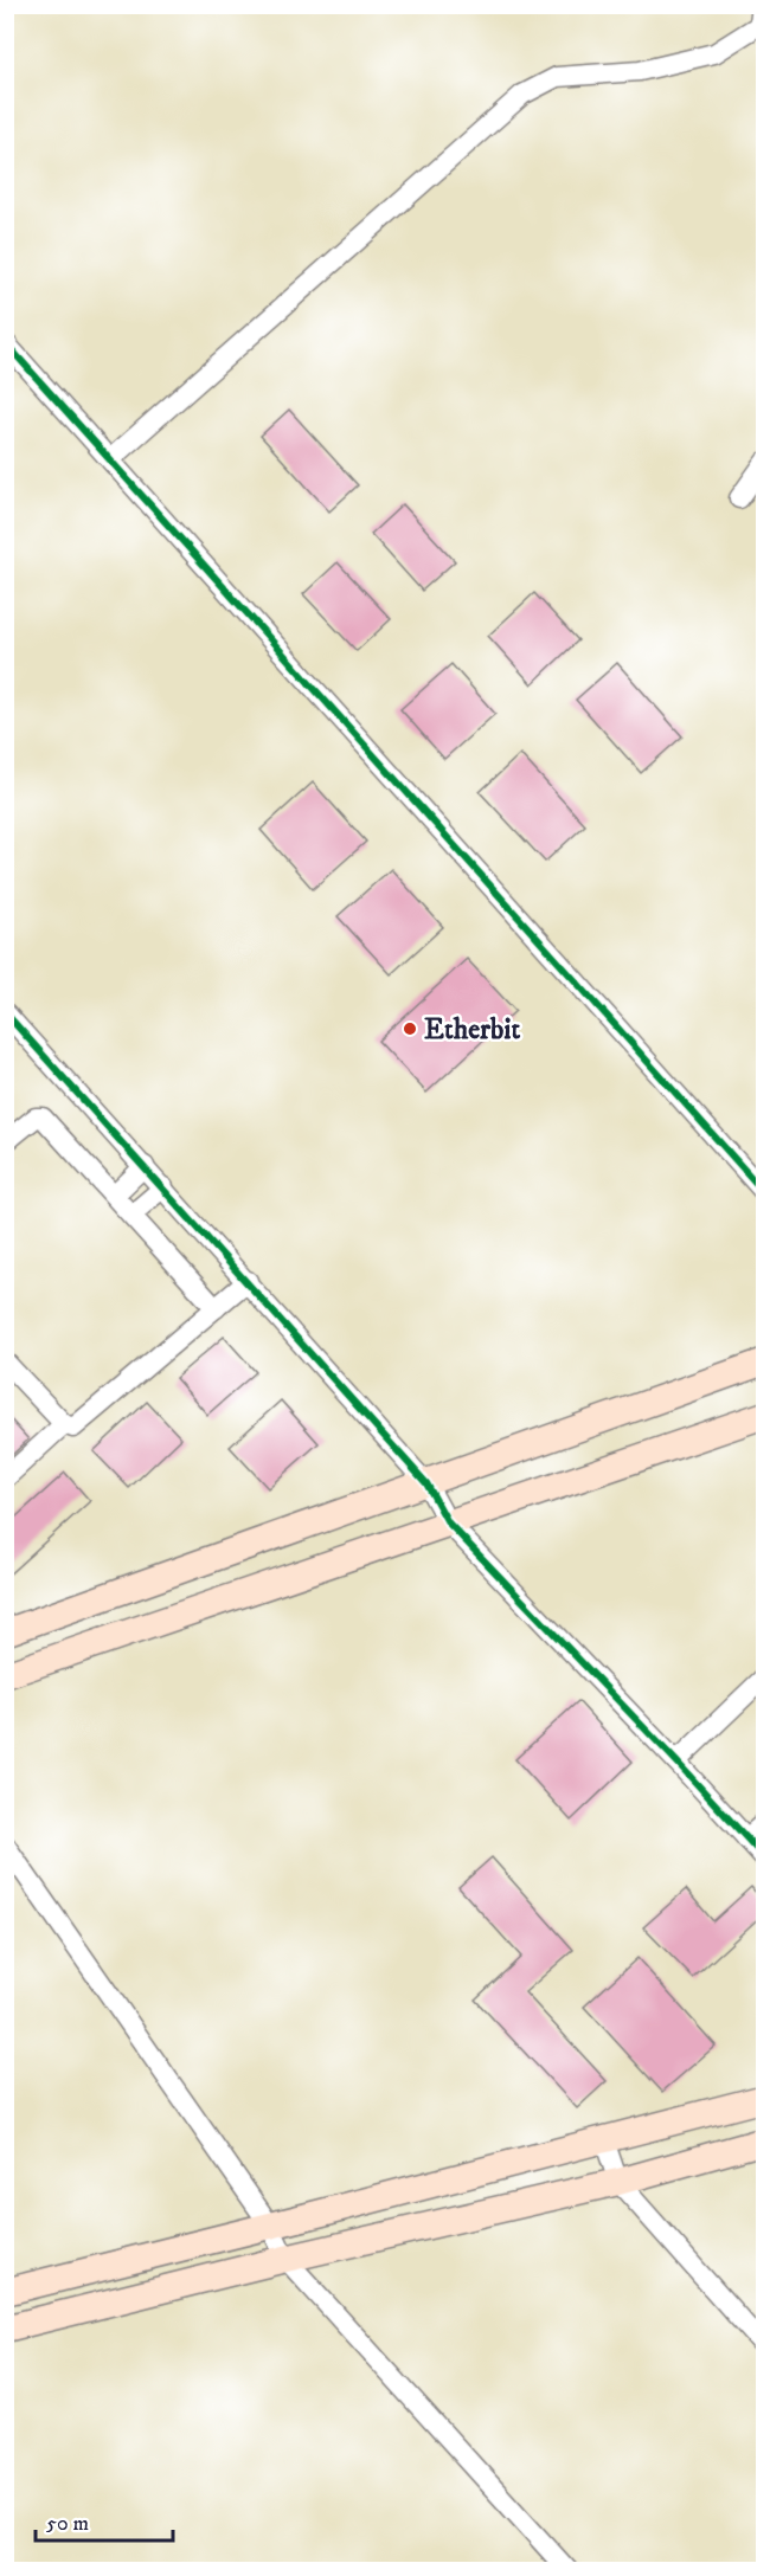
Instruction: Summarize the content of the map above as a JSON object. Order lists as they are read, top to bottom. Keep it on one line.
{"places":["Etherbit"],"scale_bar":"50 m"}
